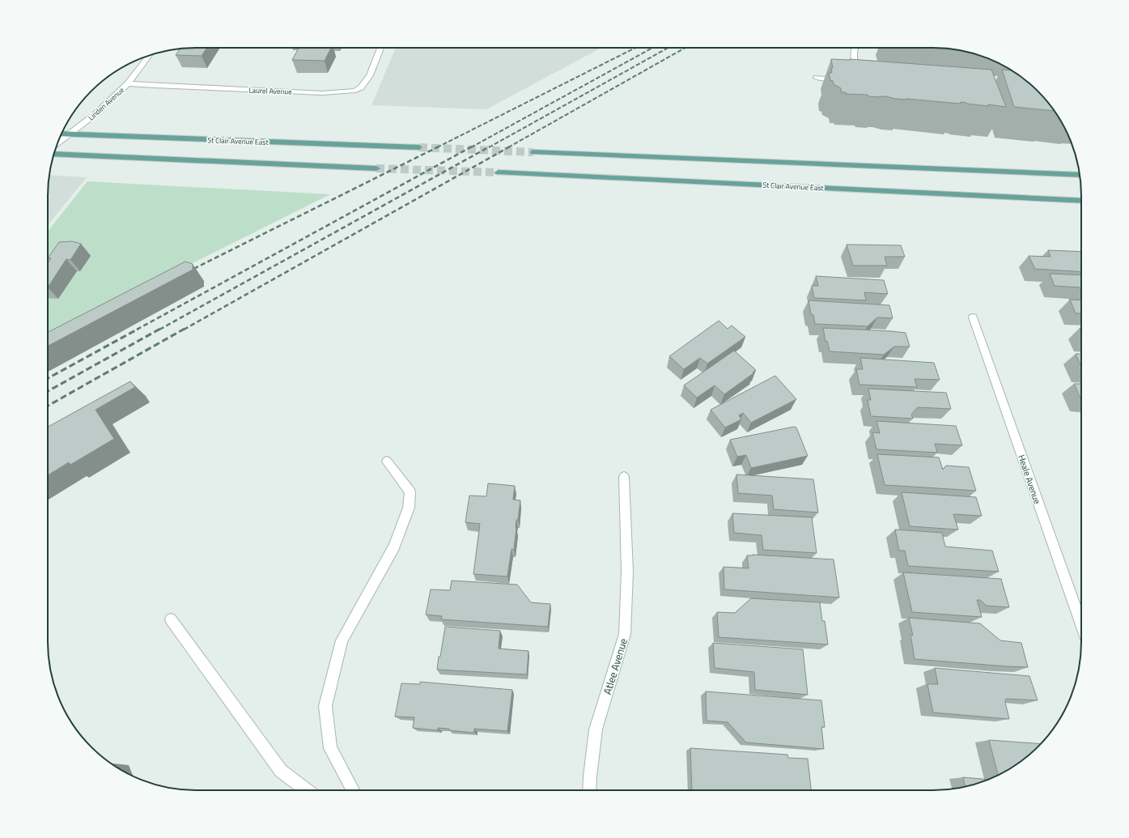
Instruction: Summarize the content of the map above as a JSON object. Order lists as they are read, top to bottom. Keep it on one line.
{"streets":{"main road":["St Clair Avenue East"],"street":["Laurel Avenue","Linden Avenue","Heale Avenue","Atlee Avenue"]},"crossings":[["Laurel Avenue","Linden Avenue"],["Linden Avenue","St Clair Avenue East"]]}
